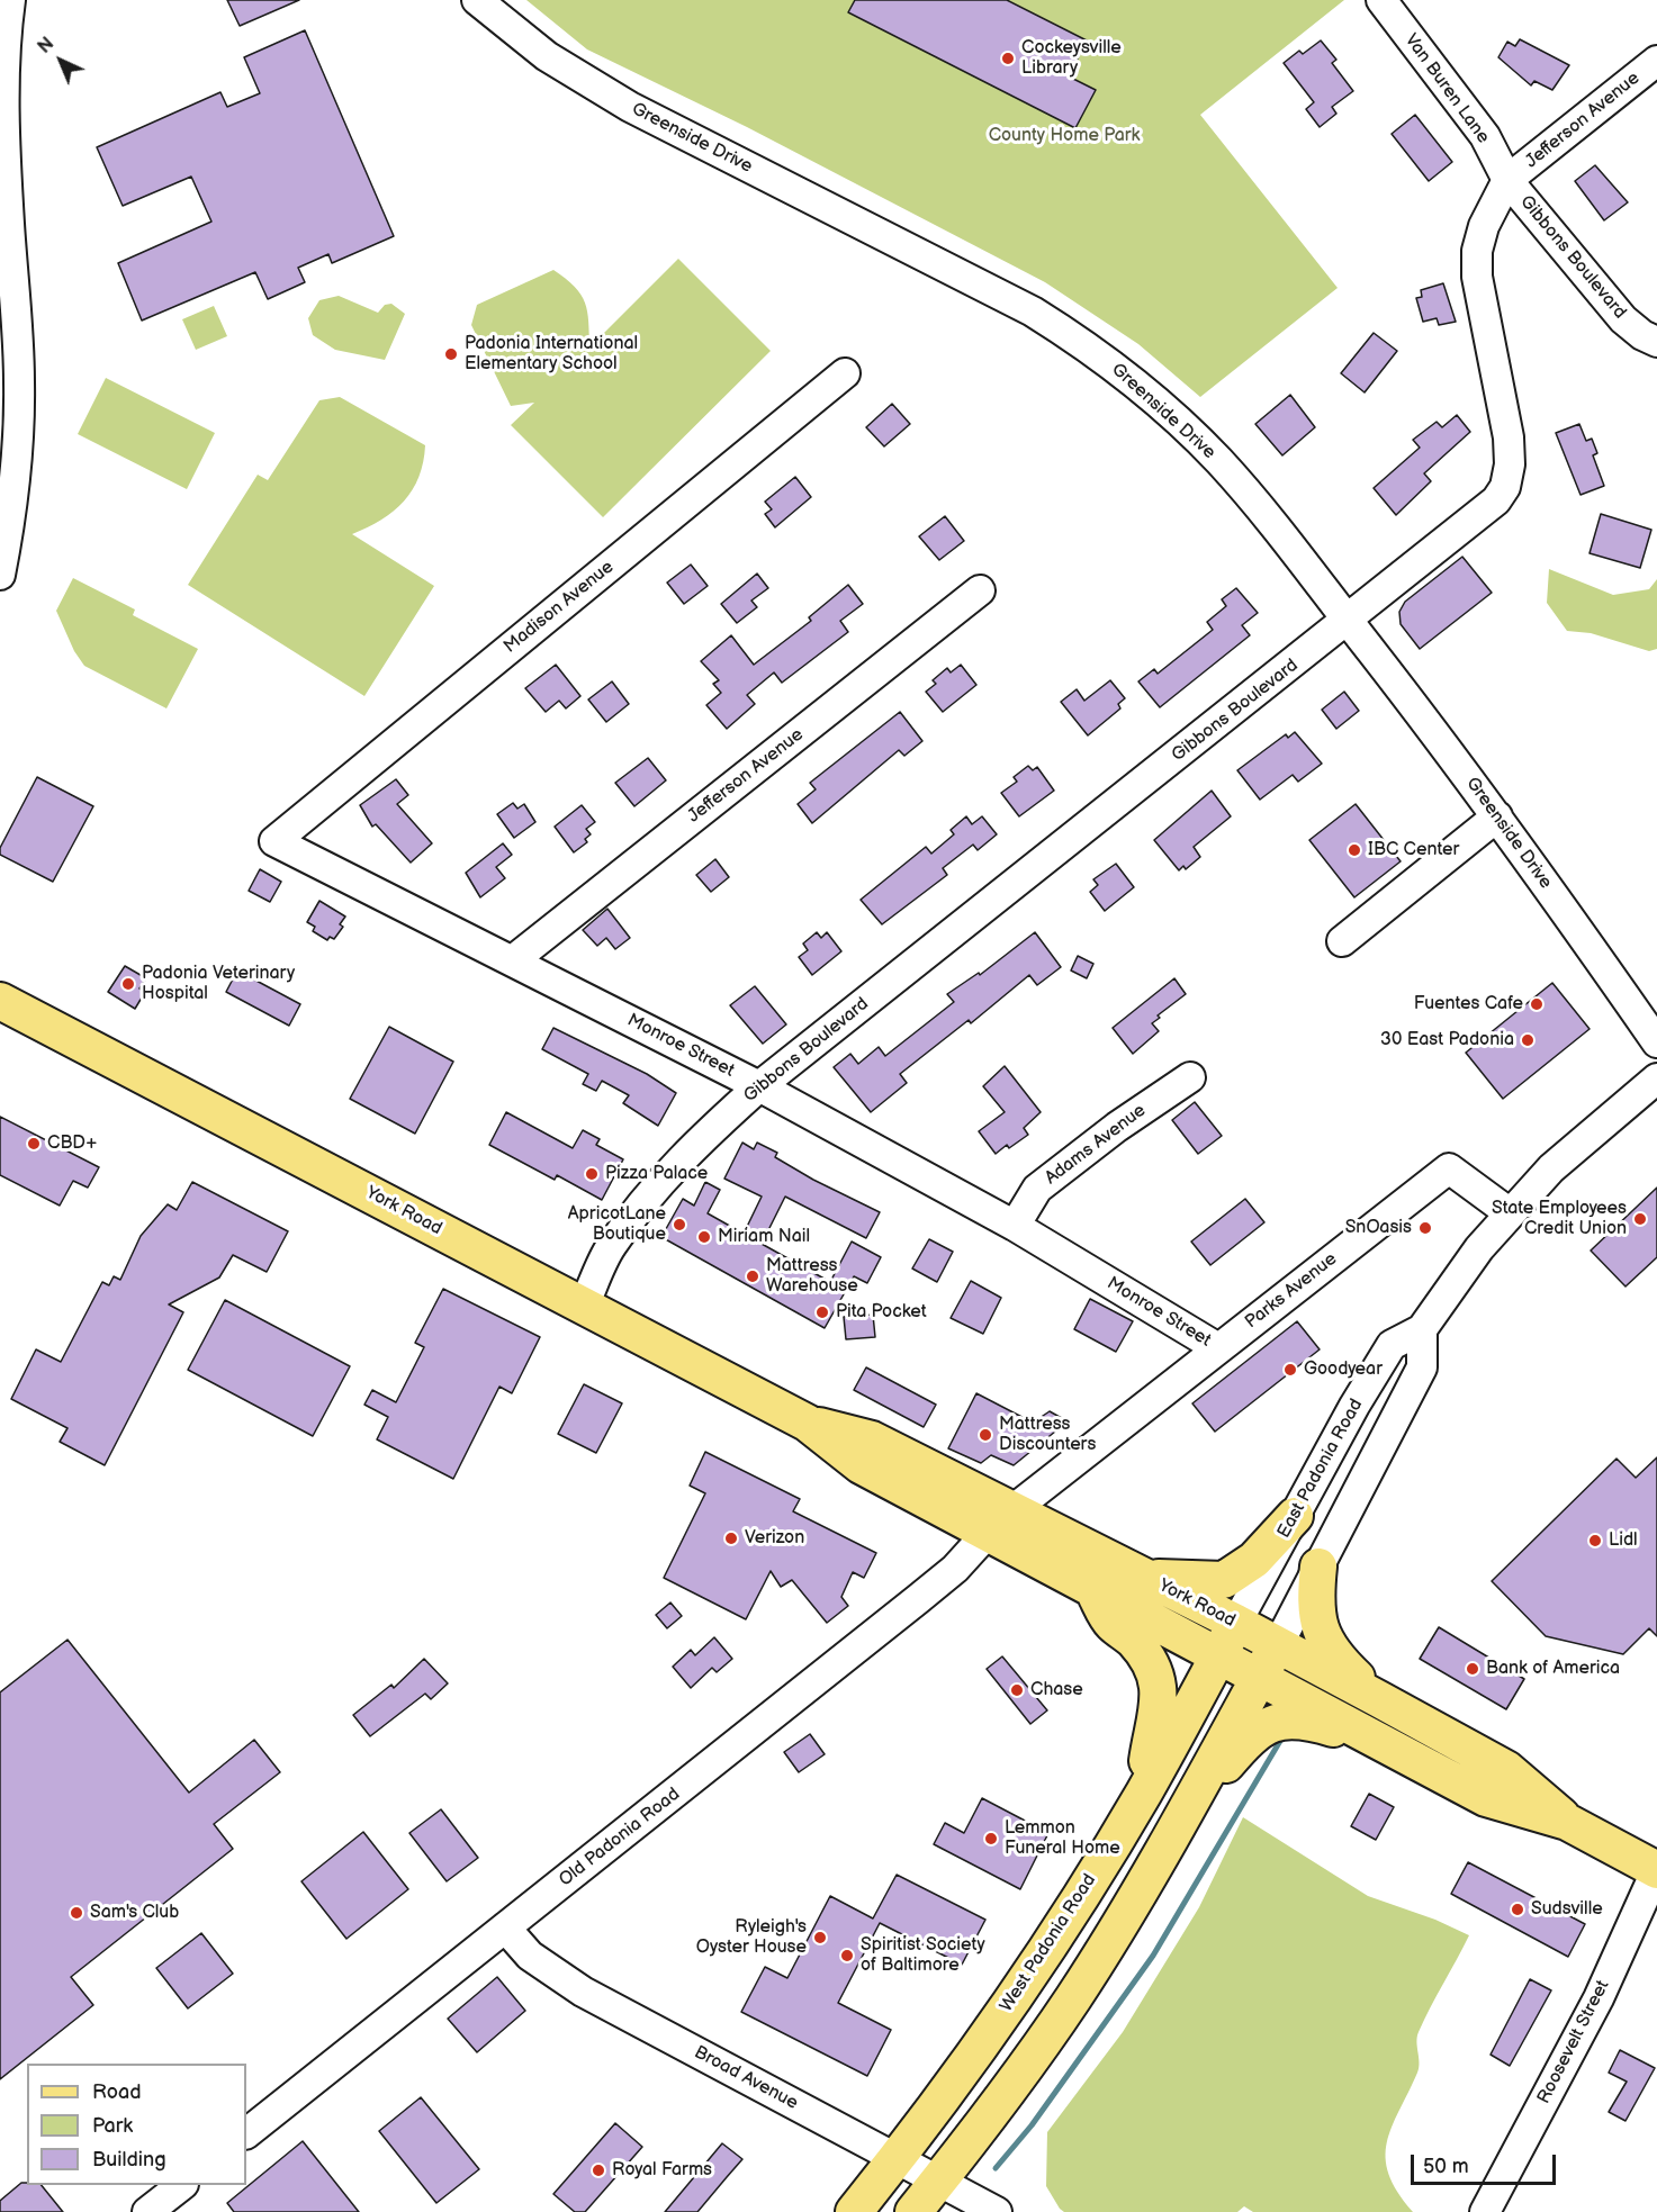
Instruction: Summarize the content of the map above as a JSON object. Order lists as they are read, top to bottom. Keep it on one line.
{"streets":{"main road":["York Road","West Padonia Road"],"street":["Van Buren Lane","Jefferson Avenue","Greenside Drive","Gibbons Boulevard","Madison Avenue","Monroe Street","Adams Avenue","Parks Avenue","East Padonia Road","Old Padonia Road","Roosevelt Street","Broad Avenue"]},"crossings":[["Van Buren Lane","Jefferson Avenue"],["Van Buren Lane","Gibbons Boulevard"],["Jefferson Avenue","Gibbons Boulevard"],["Jefferson Avenue","Monroe Street"],["Greenside Drive","Gibbons Boulevard"],["Gibbons Boulevard","Monroe Street"],["Gibbons Boulevard","York Road"],["Madison Avenue","Monroe Street"],["Monroe Street","Adams Avenue"],["Monroe Street","Parks Avenue"],["York Road","Parks Avenue"],["York Road","East Padonia Road"],["York Road","Old Padonia Road"],["York Road","West Padonia Road"],["York Road","Roosevelt Street"],["Parks Avenue","East Padonia Road"],["Parks Avenue","Old Padonia Road"],["East Padonia Road","West Padonia Road"],["Old Padonia Road","Broad Avenue"],["West Padonia Road","Broad Avenue"]],"parks":["County Home Park"],"places":["Cockeysville Library","Padonia International Elementary School","IBC Center","Padonia Veterinary Hospital","Fuentes Cafe","30 East Padonia","CBD+","Pizza Palace","State Employees Credit Union","ApricotLane Boutique","SnOasis","Miriam Nail","Mattress Warehouse","Pita Pocket","Goodyear","Mattress Discounters","Verizon","Lidl","Bank of America","Chase","Lemmon Funeral Home","Sudsville","Sam's Club","Ryleigh's Oyster House","Spiritist Society of Baltimore","Royal Farms"],"legend":["Road","Park","Building"],"scale_bar":"50 m","north":"top left"}
